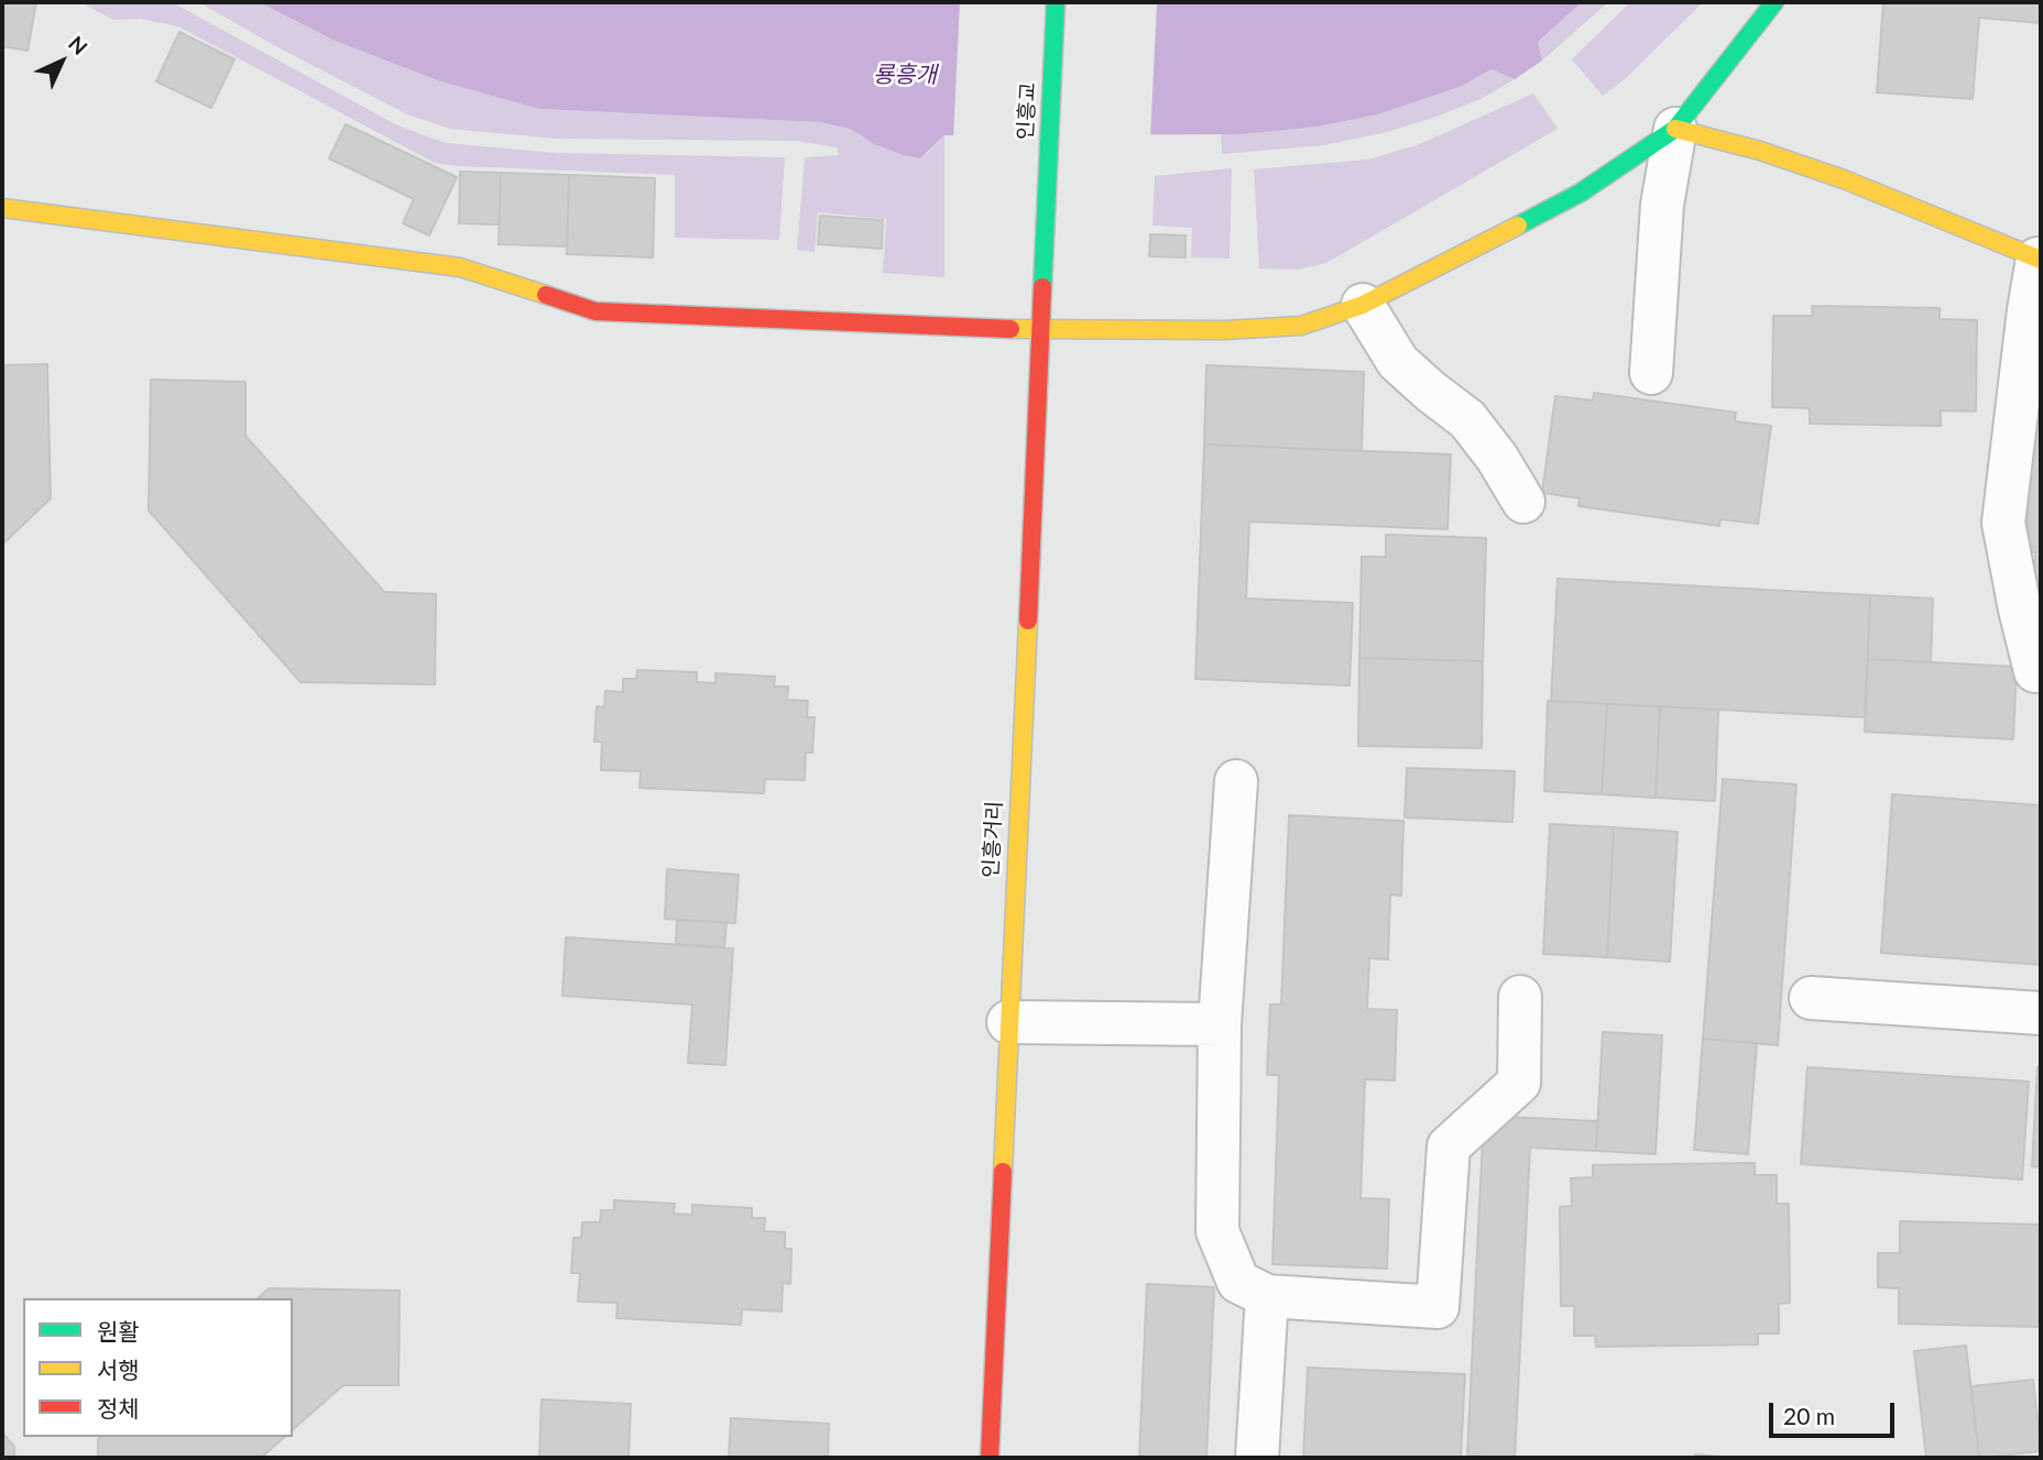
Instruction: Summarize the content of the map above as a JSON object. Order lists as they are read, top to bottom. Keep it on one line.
{"streets":{"street":["인흥교","인흥거리"]},"crossings":[["인흥교","인흥거리"]],"water":["룡흥개"],"legend":["원활","서행","정체"],"scale_bar":"20 m","north":"top right"}
